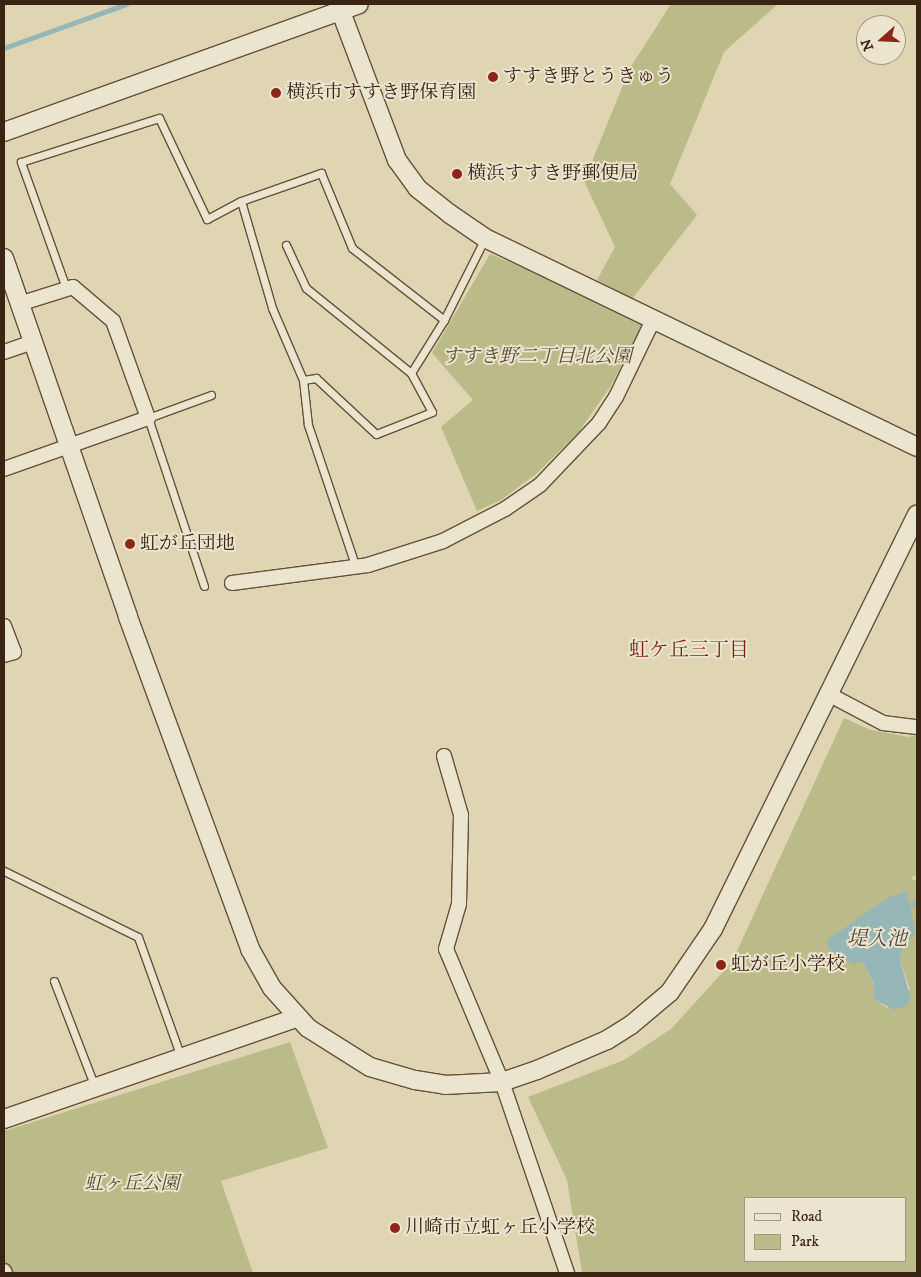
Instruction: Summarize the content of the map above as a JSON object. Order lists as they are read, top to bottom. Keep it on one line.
{"districts":["虹ケ丘三丁目"],"water":["堤入池"],"parks":["すすき野二丁目北公園","虹ヶ丘公園"],"places":["すすき野とうきゅう","横浜市すすき野保育園","横浜すすき野郵便局","虹が丘団地","虹が丘小学校","川崎市立虹ヶ丘小学校"],"legend":["Road","Park"],"north":"left"}
